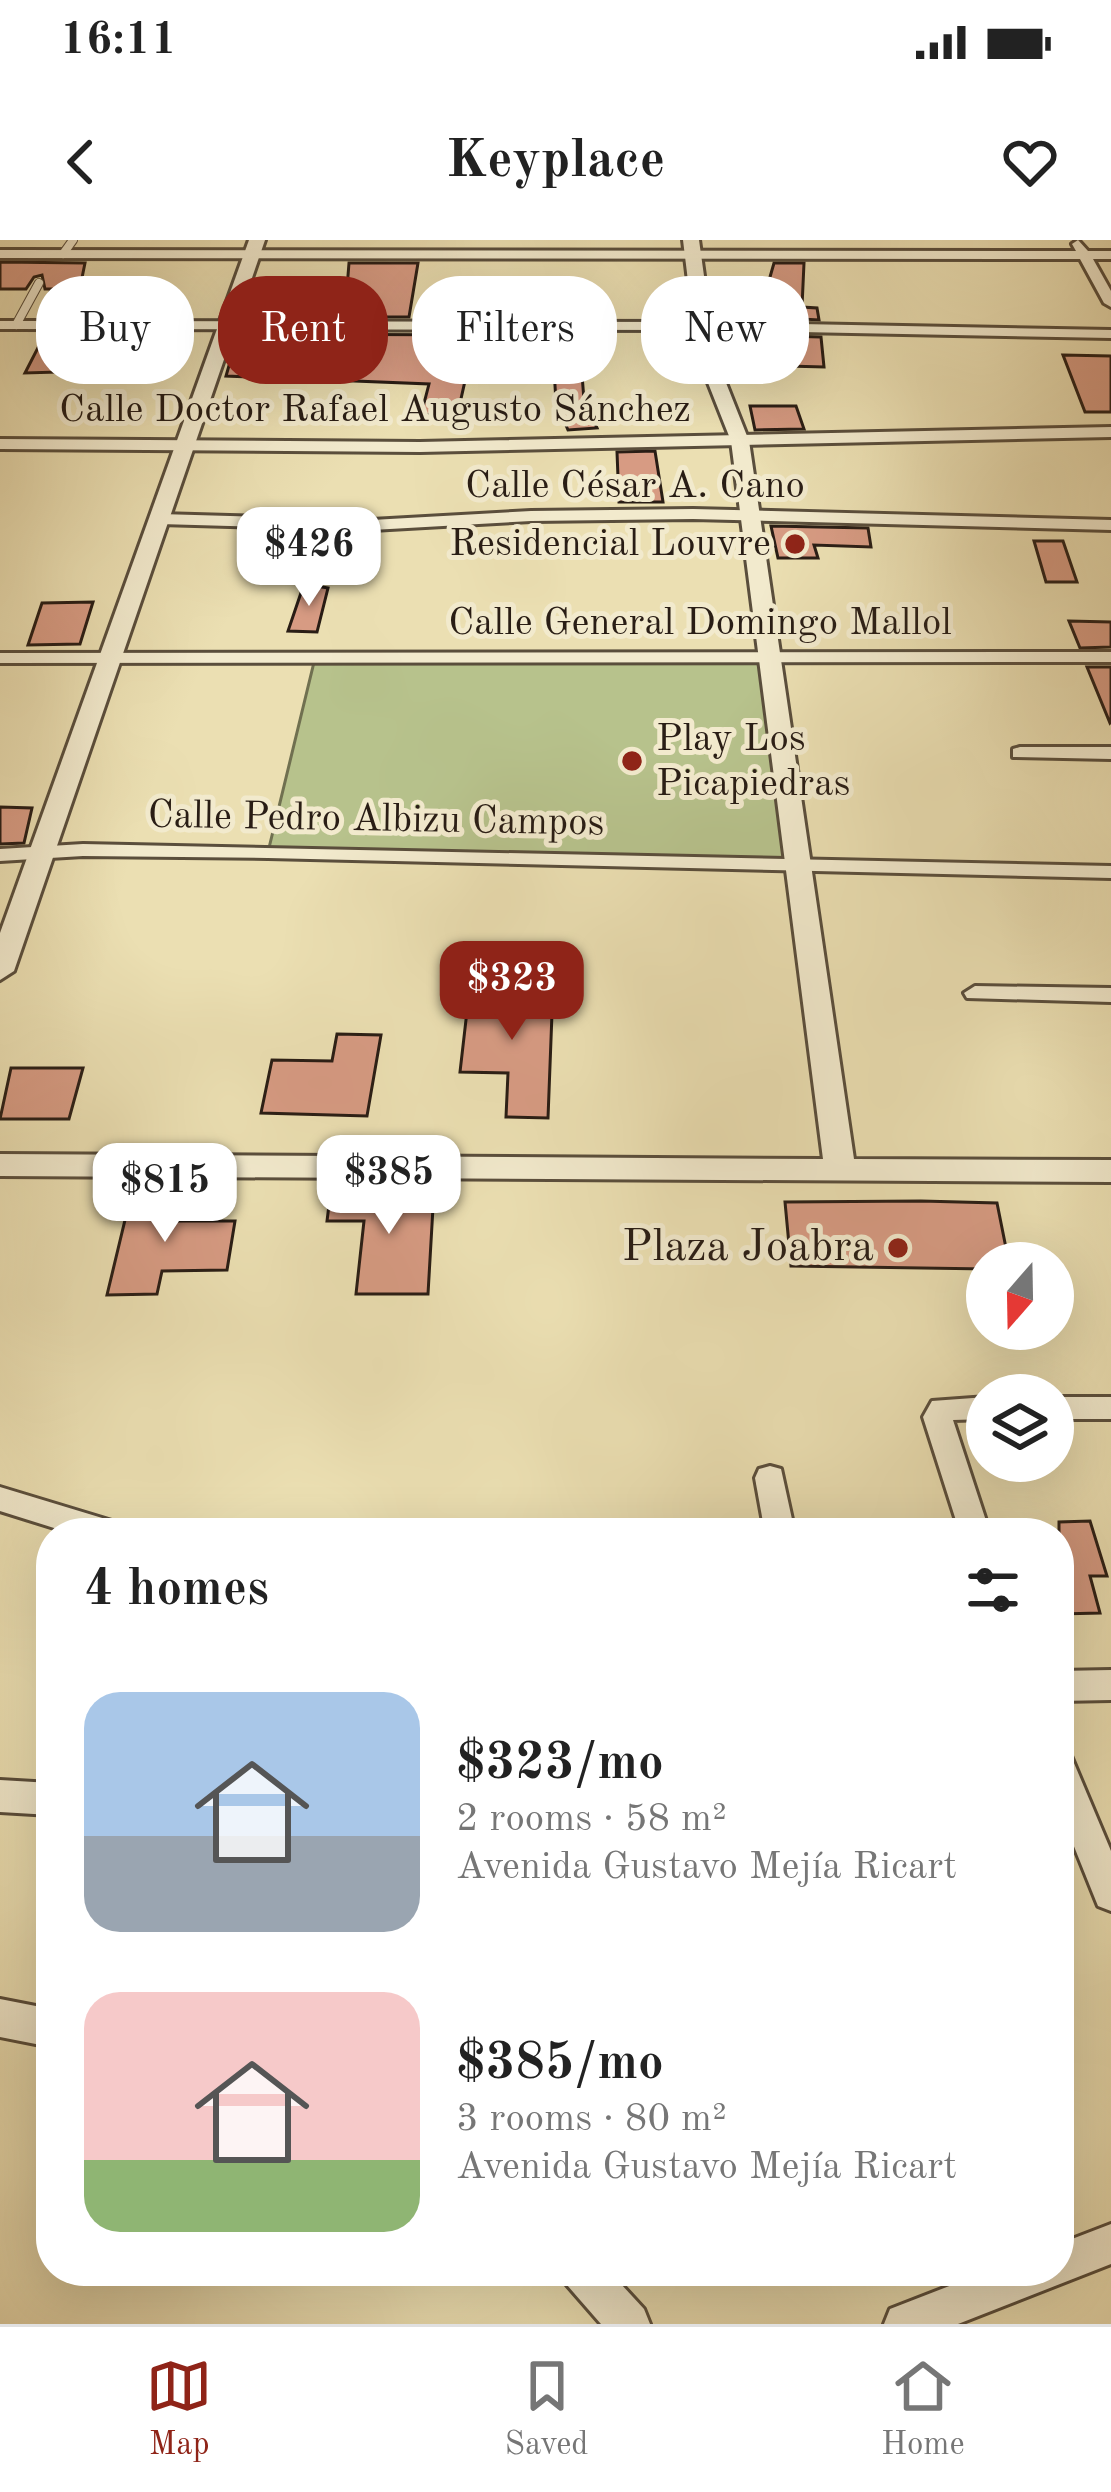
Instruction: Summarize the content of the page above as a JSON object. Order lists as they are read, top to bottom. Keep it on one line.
{"streets":{"street":["Calle Doctor Rafael Augusto Sánchez","Calle César A. Cano","Calle General Domingo Mallol","Calle Pedro Albizu Campos"]},"places":["Residencial Louvre","Play Los Picapiedras","Plaza Joabra"],"north":"bottom","page":{"status":"16:11","header":"Keyplace","chip":["Buy","Rent","Filters","New"],"price":["$426","$323","$385","$815"],"heading":"4 homes","list":[{"name":"$323/mo","note":"2 rooms · 58 m² · Avenida Gustavo Mejía Ricart"},{"name":"$385/mo","note":"3 rooms · 80 m² · Avenida Gustavo Mejía Ricart"}],"tabs":["Map","Saved","Home"]}}
